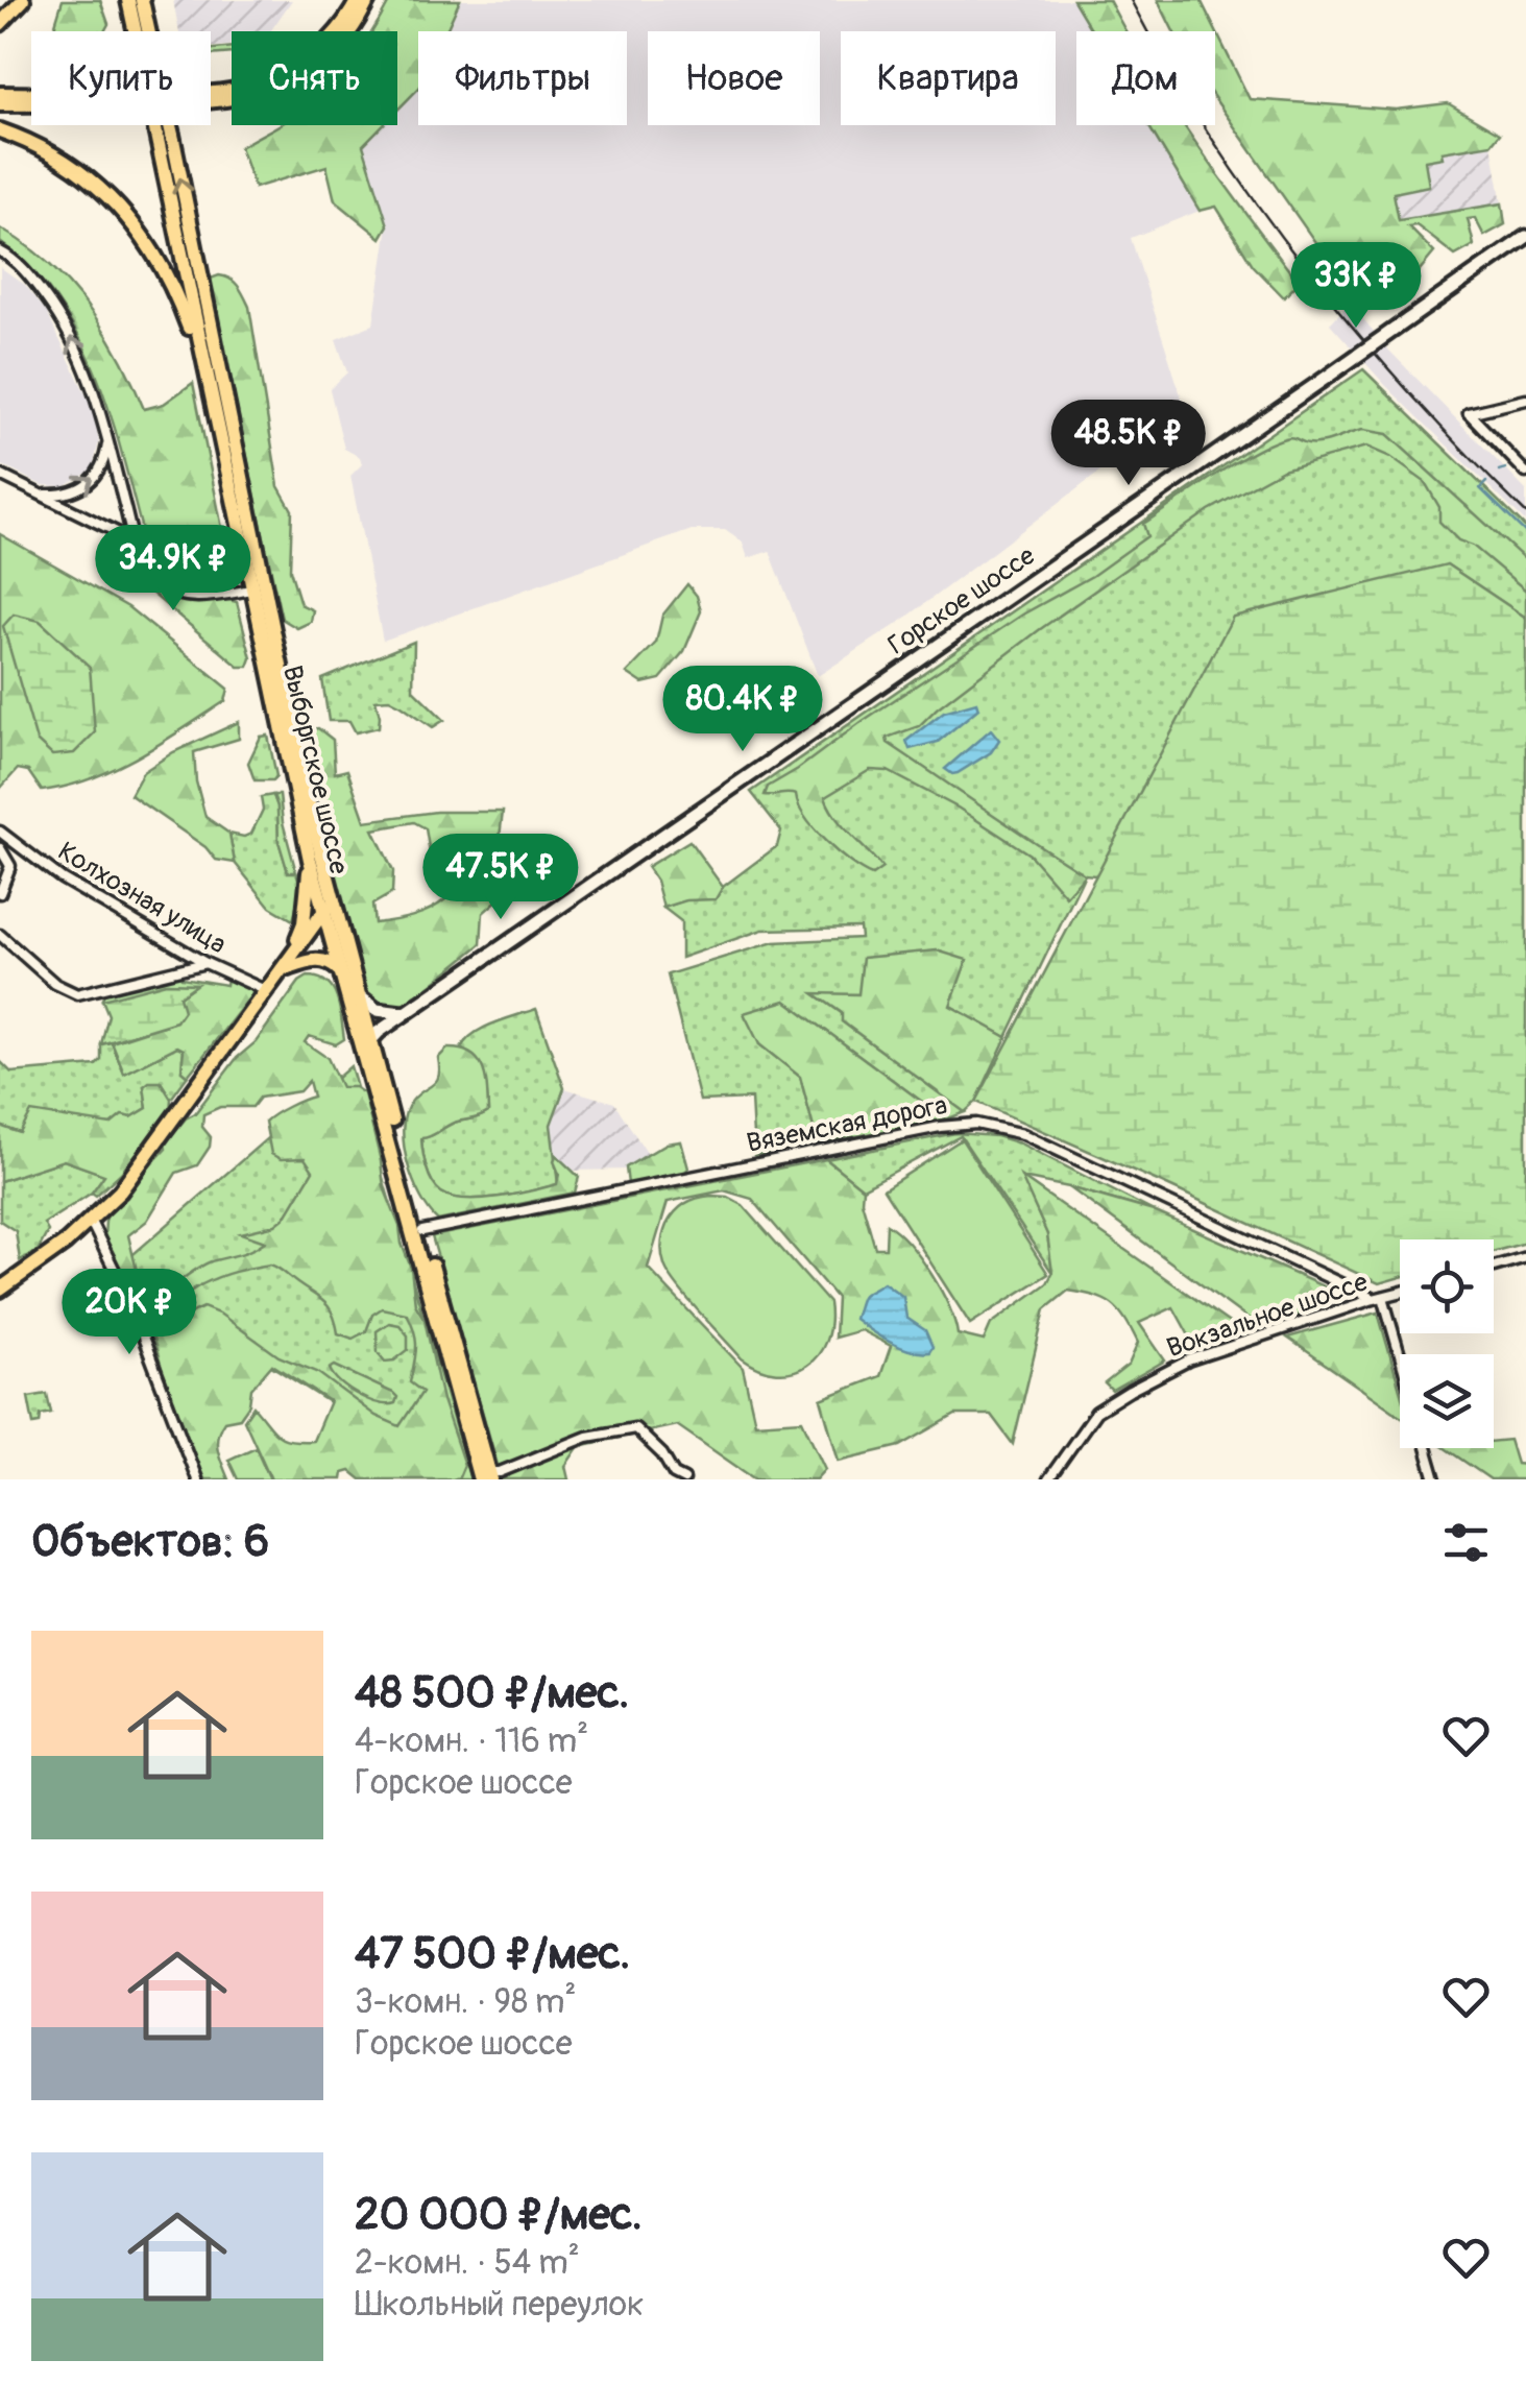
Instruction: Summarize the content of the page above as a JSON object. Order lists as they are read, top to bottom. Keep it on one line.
{"streets":{"main road":["Горское шоссе","Выборгское шоссе"],"street":["Колхозная улица","Вяземская дорога","Вокзальное шоссе"]},"crossings":[["Горское шоссе","Выборгское шоссе"],["Выборгское шоссе","Вяземская дорога"],["Вяземская дорога","Вокзальное шоссе"]],"page":{"chip":["Купить","Снять","Фильтры","Новое","Квартира","Дом"],"price":["33K ₽","48.5K ₽","34.9K ₽","80.4K ₽","47.5K ₽","20K ₽"],"heading":"Объектов: 6","list":[{"name":"48 500 ₽/мес.","note":"4-комн. · 116 m² · Горское шоссе"},{"name":"47 500 ₽/мес.","note":"3-комн. · 98 m² · Горское шоссе"},{"name":"20 000 ₽/мес.","note":"2-комн. · 54 m² · Школьный переулок"}]}}
